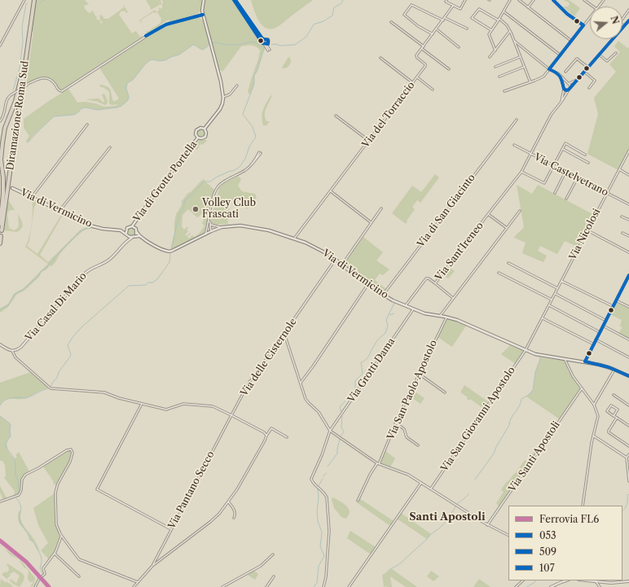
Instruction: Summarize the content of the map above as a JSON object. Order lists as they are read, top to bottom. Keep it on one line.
{"streets":{"highway":["Diramazione Roma Sud"],"main road":["Via di Grotte Portella","Via di Vermicino"],"street":["Via del Torraccio","Via Castelvetrano","Via di San Giacinto","Via Nicolosi","Via Sant'Ireneo","Via Casal Di Mario","Via delle Cisternole","Via Grotti Dama","Via San Paolo Apostolo","Via San Giovanni Apostolo","Via Santi Apostoli","Via Pantano Secco"]},"crossings":[["Via del Torraccio","Via di Vermicino"],["Via Castelvetrano","Via Nicolosi"],["Via Castelvetrano","Via Sant'Ireneo"],["Via di Grotte Portella","Via di Vermicino"],["Via di Grotte Portella","Via Casal Di Mario"],["Via di Vermicino","Via di San Giacinto"],["Via di Vermicino","Via Nicolosi"],["Via di Vermicino","Via Sant'Ireneo"],["Via di Vermicino","Via Casal Di Mario"],["Via di Vermicino","Via delle Cisternole"],["Via di Vermicino","Via Grotti Dama"],["Via di Vermicino","Via San Paolo Apostolo"],["Via di Vermicino","Via San Giovanni Apostolo"],["Via Nicolosi","Via San Giovanni Apostolo"],["Via delle Cisternole","Via Pantano Secco"]],"districts":["Santi Apostoli"],"places":["Volley Club Frascati"],"lines":["transit line 053","transit line 509","transit line 107","rail line FL6"],"legend":["Ferrovia FL6","053","509","107"],"north":"right"}
